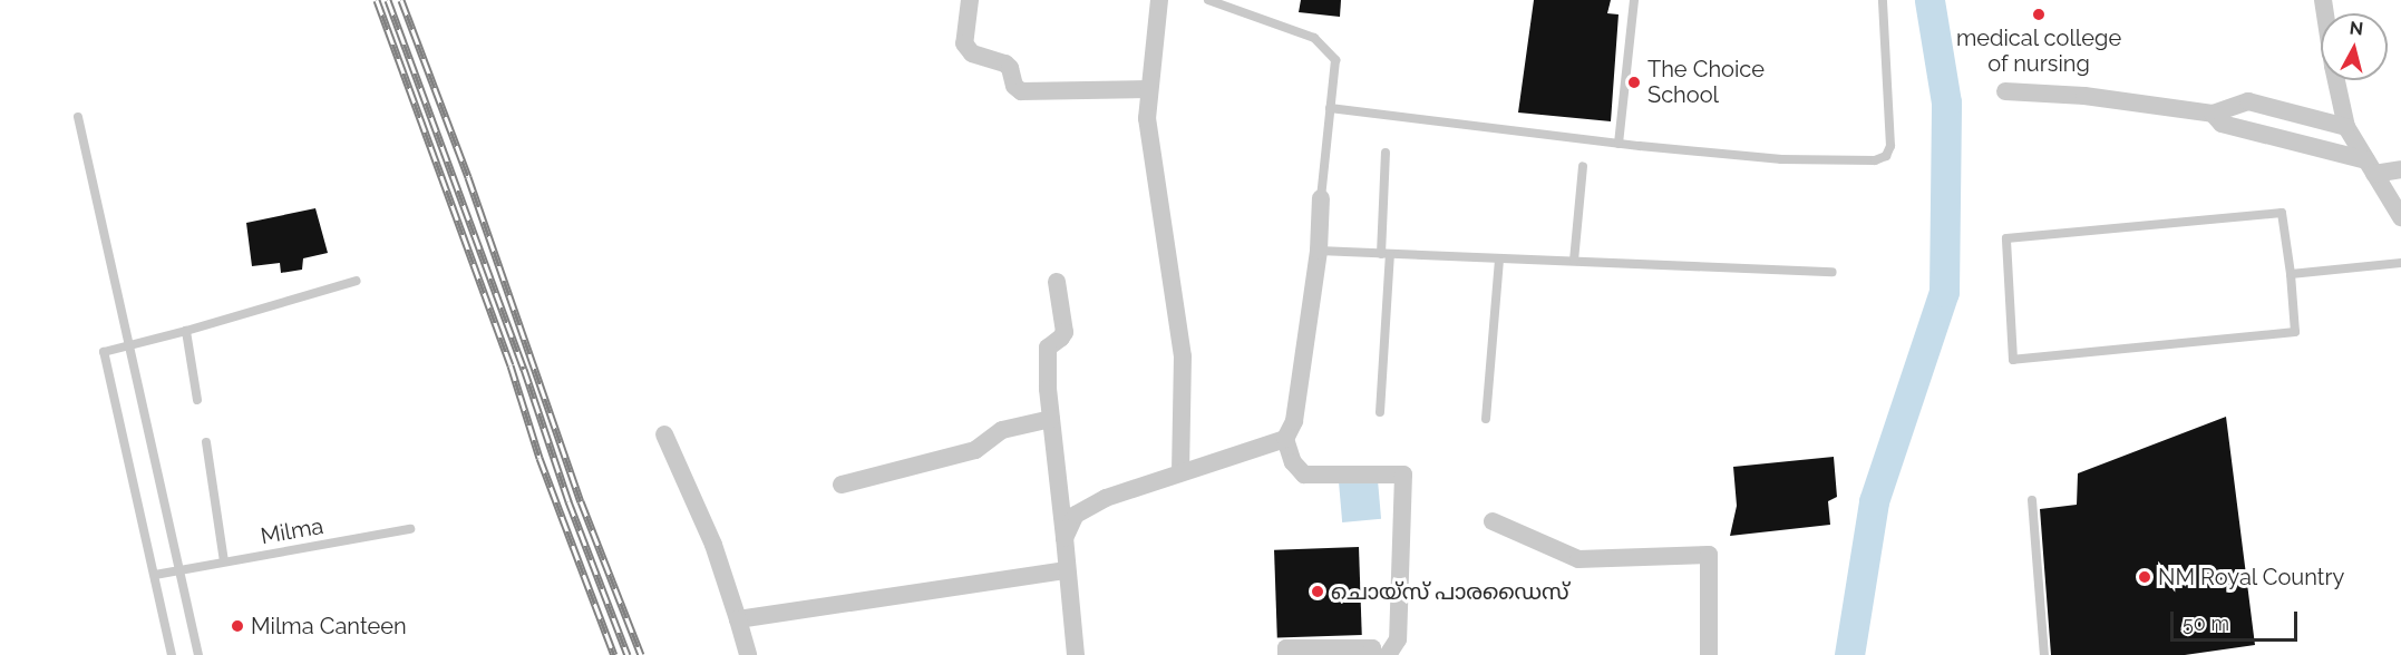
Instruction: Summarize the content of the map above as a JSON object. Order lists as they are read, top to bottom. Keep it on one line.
{"streets":{"lane":["Milma"]},"places":["medical college of nursing","The Choice School","NM Royal Country","ചൊയ്സ് പാരഡൈസ്","Milma Canteen"],"scale_bar":"50 m","north":"top"}
